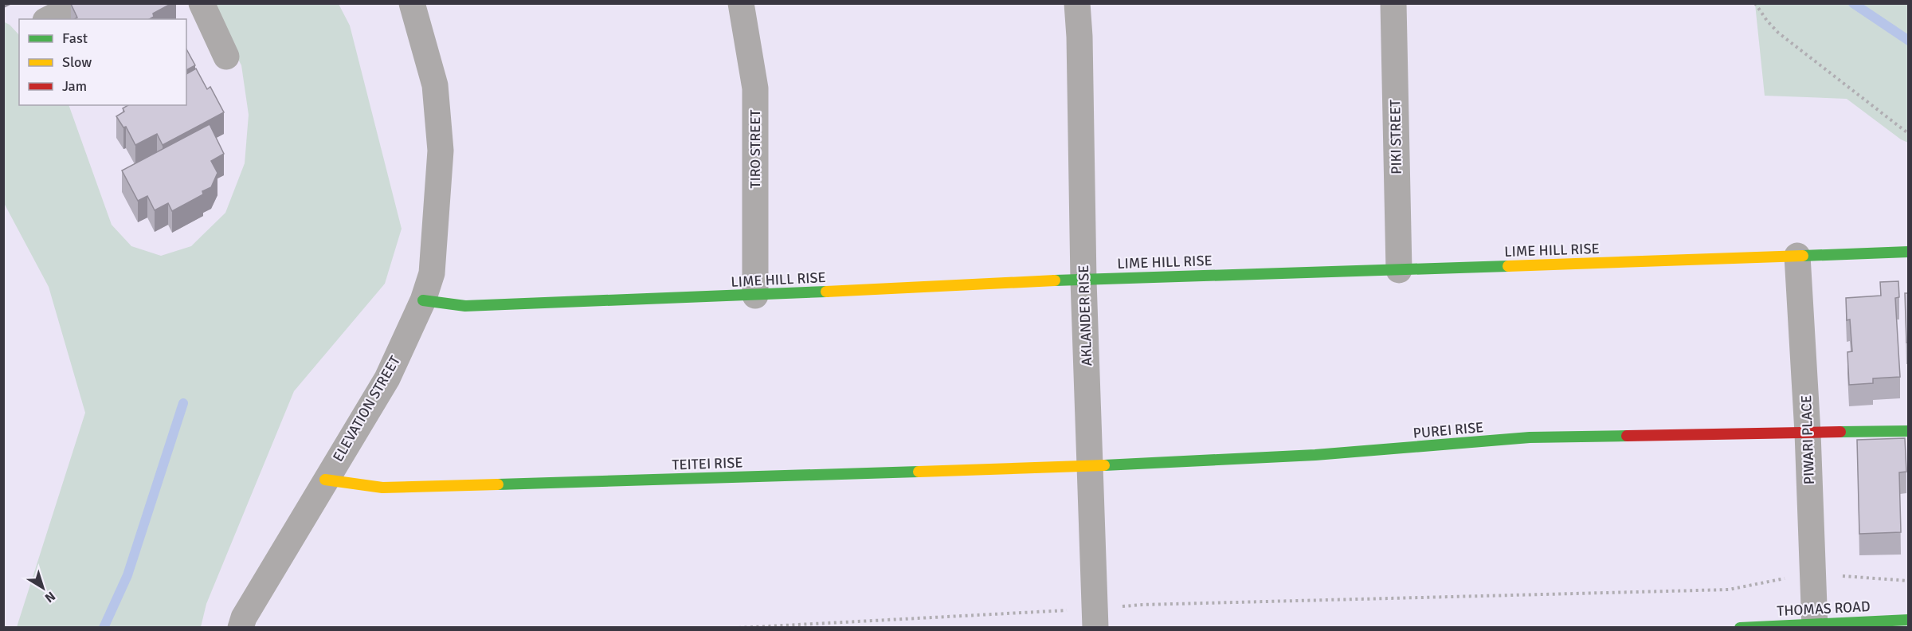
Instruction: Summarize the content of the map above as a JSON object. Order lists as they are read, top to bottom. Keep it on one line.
{"streets":{"street":["PIKI STREET","TIRO STREET","LIME HILL RISE","AKLANDER RISE","ELEVATION STREET","PUREI RISE","PIWARI PLACE","TEITEI RISE","THOMAS ROAD"]},"crossings":[["PIKI STREET","LIME HILL RISE"],["TIRO STREET","LIME HILL RISE"],["LIME HILL RISE","AKLANDER RISE"],["LIME HILL RISE","ELEVATION STREET"],["LIME HILL RISE","PIWARI PLACE"],["AKLANDER RISE","PUREI RISE"],["AKLANDER RISE","TEITEI RISE"],["ELEVATION STREET","TEITEI RISE"],["PUREI RISE","PIWARI PLACE"],["PUREI RISE","TEITEI RISE"],["PIWARI PLACE","THOMAS ROAD"]],"legend":["Fast","Slow","Jam"],"north":"bottom right"}
